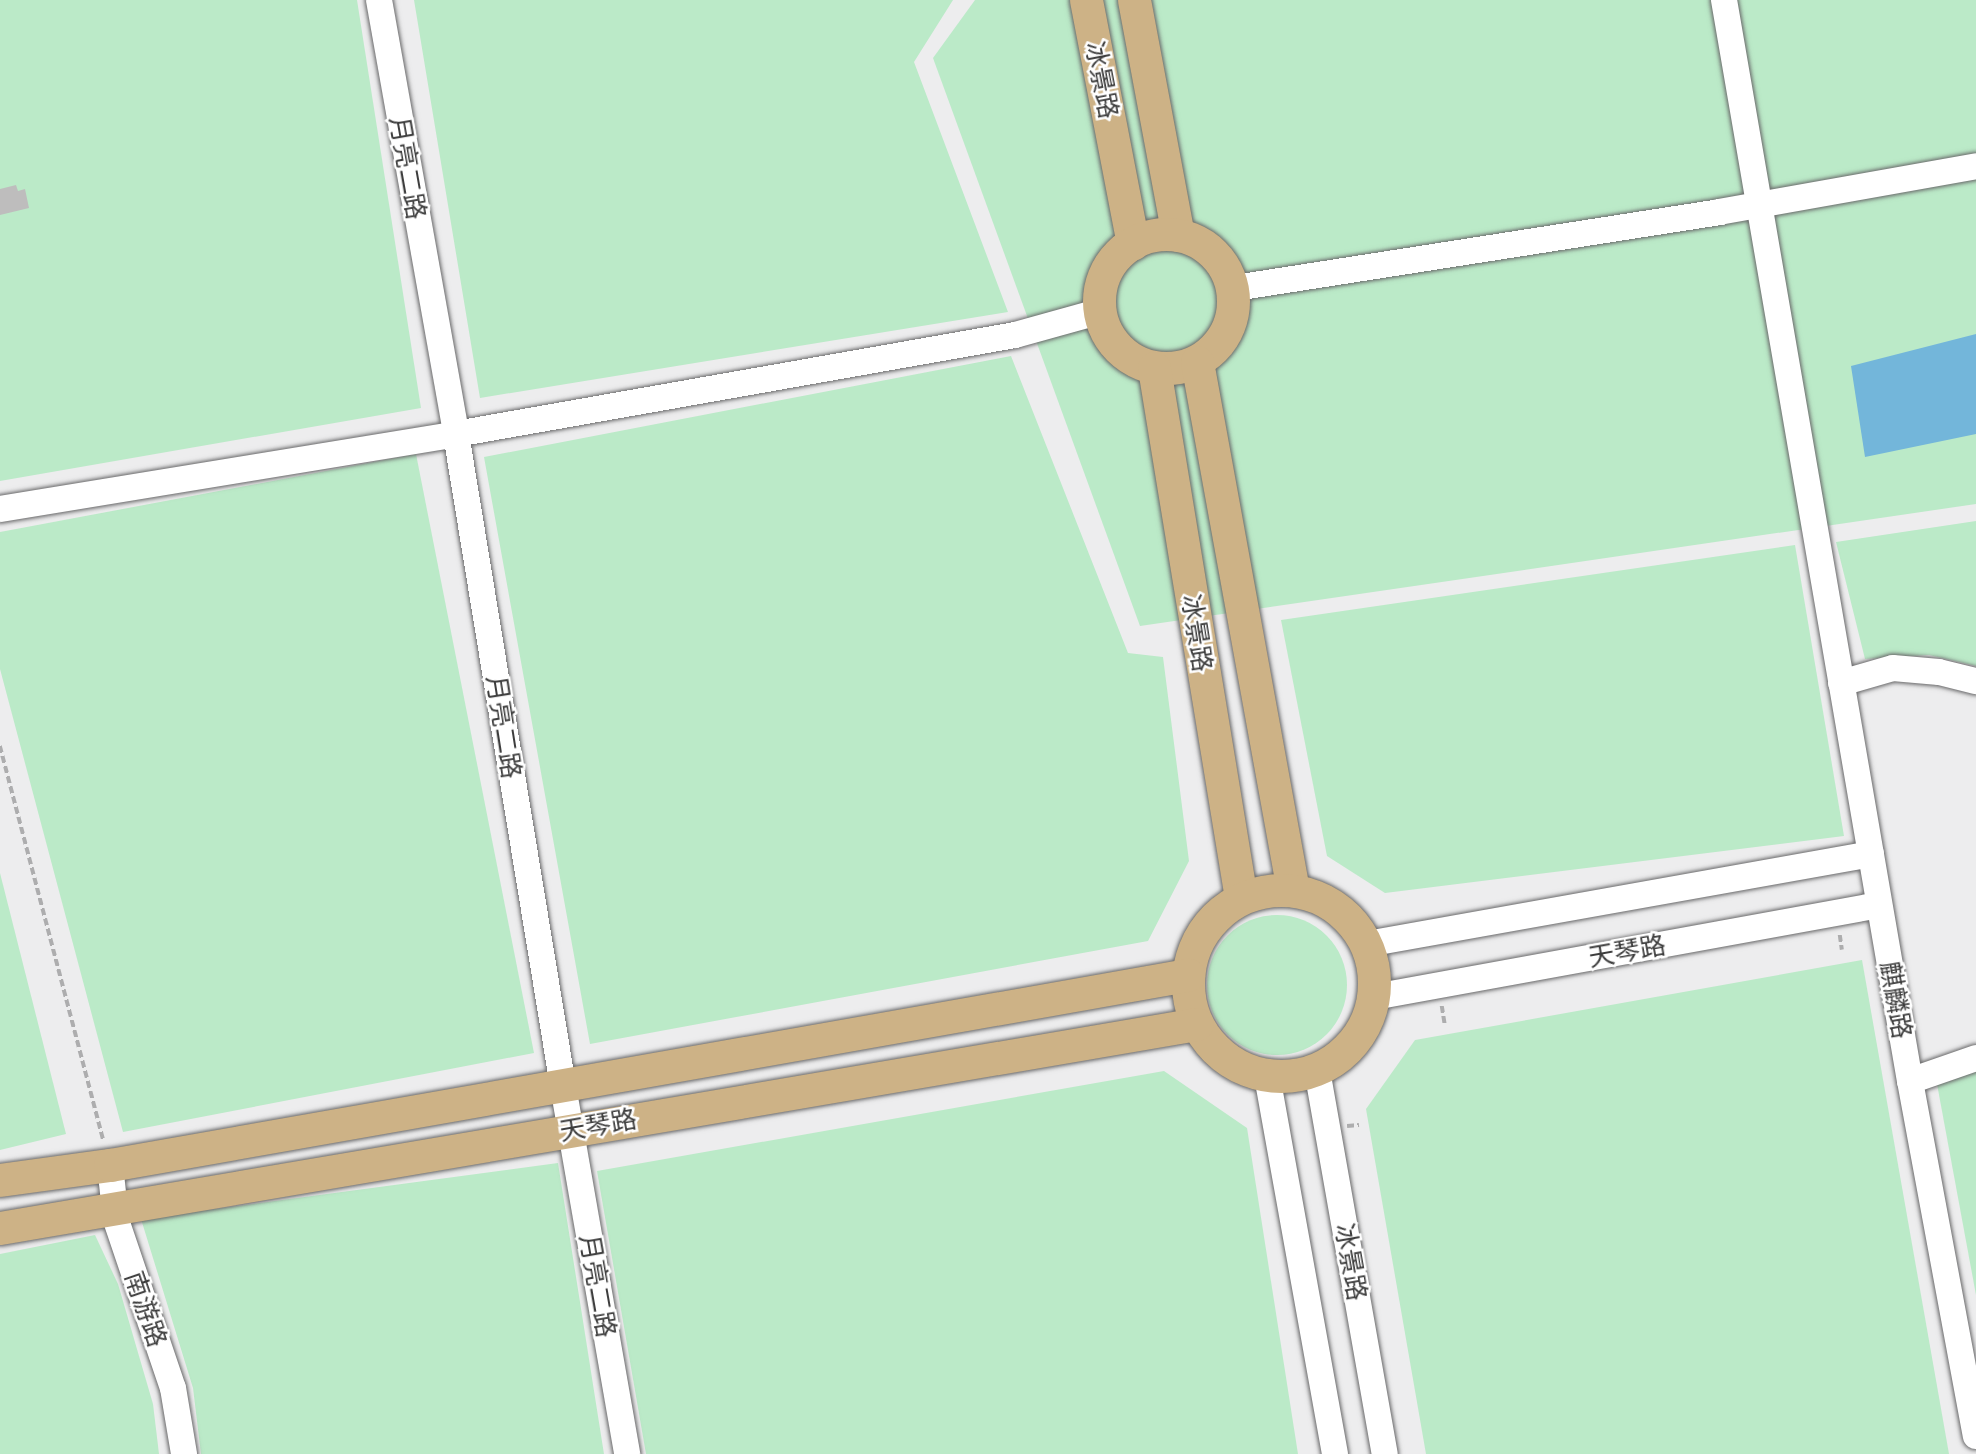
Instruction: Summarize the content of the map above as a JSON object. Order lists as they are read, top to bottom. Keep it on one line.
{"streets":{"main road":["冰景路","天琴路"],"street":["月亮二路","麒麟路","南游路"]},"crossings":[["冰景路","天琴路"],["月亮二路","天琴路"],["天琴路","麒麟路"],["天琴路","南游路"]]}
